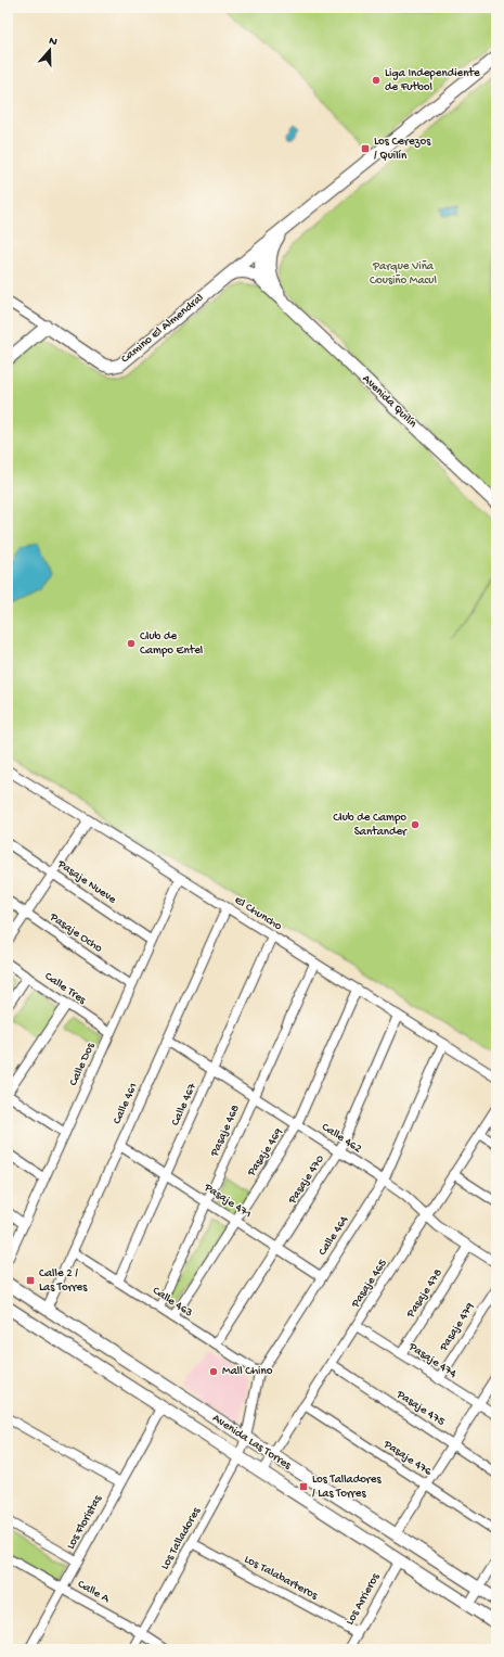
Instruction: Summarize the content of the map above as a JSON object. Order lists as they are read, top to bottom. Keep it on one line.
{"streets":{"main road":["Camino El Almendral","Avenida Quilín","Avenida Las Torres"],"street":["Pasaje Nueve","El Chuncho","Pasaje Ocho","Calle Tres","Calle Dos","Calle 461","Calle 467","Pasaje 468","Calle 462","Pasaje 469","Pasaje 470","Pasaje 471","Calle 464","Pasaje 465","Pasaje 478","Calle 463","Pasaje 479","Pasaje 474","Pasaje 475","Pasaje 476","Los Floristas","Los Talladores","Los Talabarteros","Calle A","Los Arrieros"]},"crossings":[["Camino El Almendral","Avenida Quilín"],["Pasaje Nueve","Calle Dos"],["El Chuncho","Calle Dos"],["El Chuncho","Calle 461"],["El Chuncho","Calle 467"],["El Chuncho","Pasaje 468"],["El Chuncho","Pasaje 469"],["El Chuncho","Pasaje 470"],["El Chuncho","Calle 464"],["Pasaje Ocho","Calle Dos"],["Calle Tres","Calle Dos"],["Calle 461","Calle 462"],["Calle 461","Pasaje 471"],["Calle 461","Calle 463"],["Calle 461","Avenida Las Torres"],["Calle 467","Calle 462"],["Calle 467","Pasaje 471"],["Calle 467","Calle 463"],["Pasaje 468","Calle 462"],["Pasaje 468","Pasaje 471"],["Pasaje 468","Calle 463"],["Calle 462","Pasaje 469"],["Calle 462","Pasaje 470"],["Calle 462","Calle 464"],["Calle 462","Pasaje 465"],["Calle 462","Pasaje 478"],["Pasaje 469","Pasaje 471"],["Pasaje 469","Calle 463"],["Pasaje 470","Pasaje 471"],["Pasaje 470","Calle 463"],["Pasaje 471","Calle 464"],["Calle 464","Calle 463"],["Calle 464","Avenida Las Torres"],["Calle 464","Los Talladores"],["Pasaje 465","Pasaje 474"],["Pasaje 465","Pasaje 475"],["Pasaje 465","Avenida Las Torres"],["Pasaje 465","Pasaje 476"],["Pasaje 478","Pasaje 474"],["Pasaje 479","Pasaje 474"],["Avenida Las Torres","Los Floristas"],["Avenida Las Torres","Los Talladores"],["Avenida Las Torres","Los Arrieros"],["Los Floristas","Calle A"],["Los Talladores","Los Talabarteros"],["Los Talladores","Calle A"],["Los Talabarteros","Los Arrieros"]],"parks":["Parque Viña Cousiño Macul"],"places":{"other":["Liga Independiente de Futbol","Club de Campo Entel","Club de Campo Santander","Mall Chino"],"transit":["Los Cerezos / Quilín","Calle 2 / Las Torres","Los Talladores / Las Torres"]},"north":"top"}
